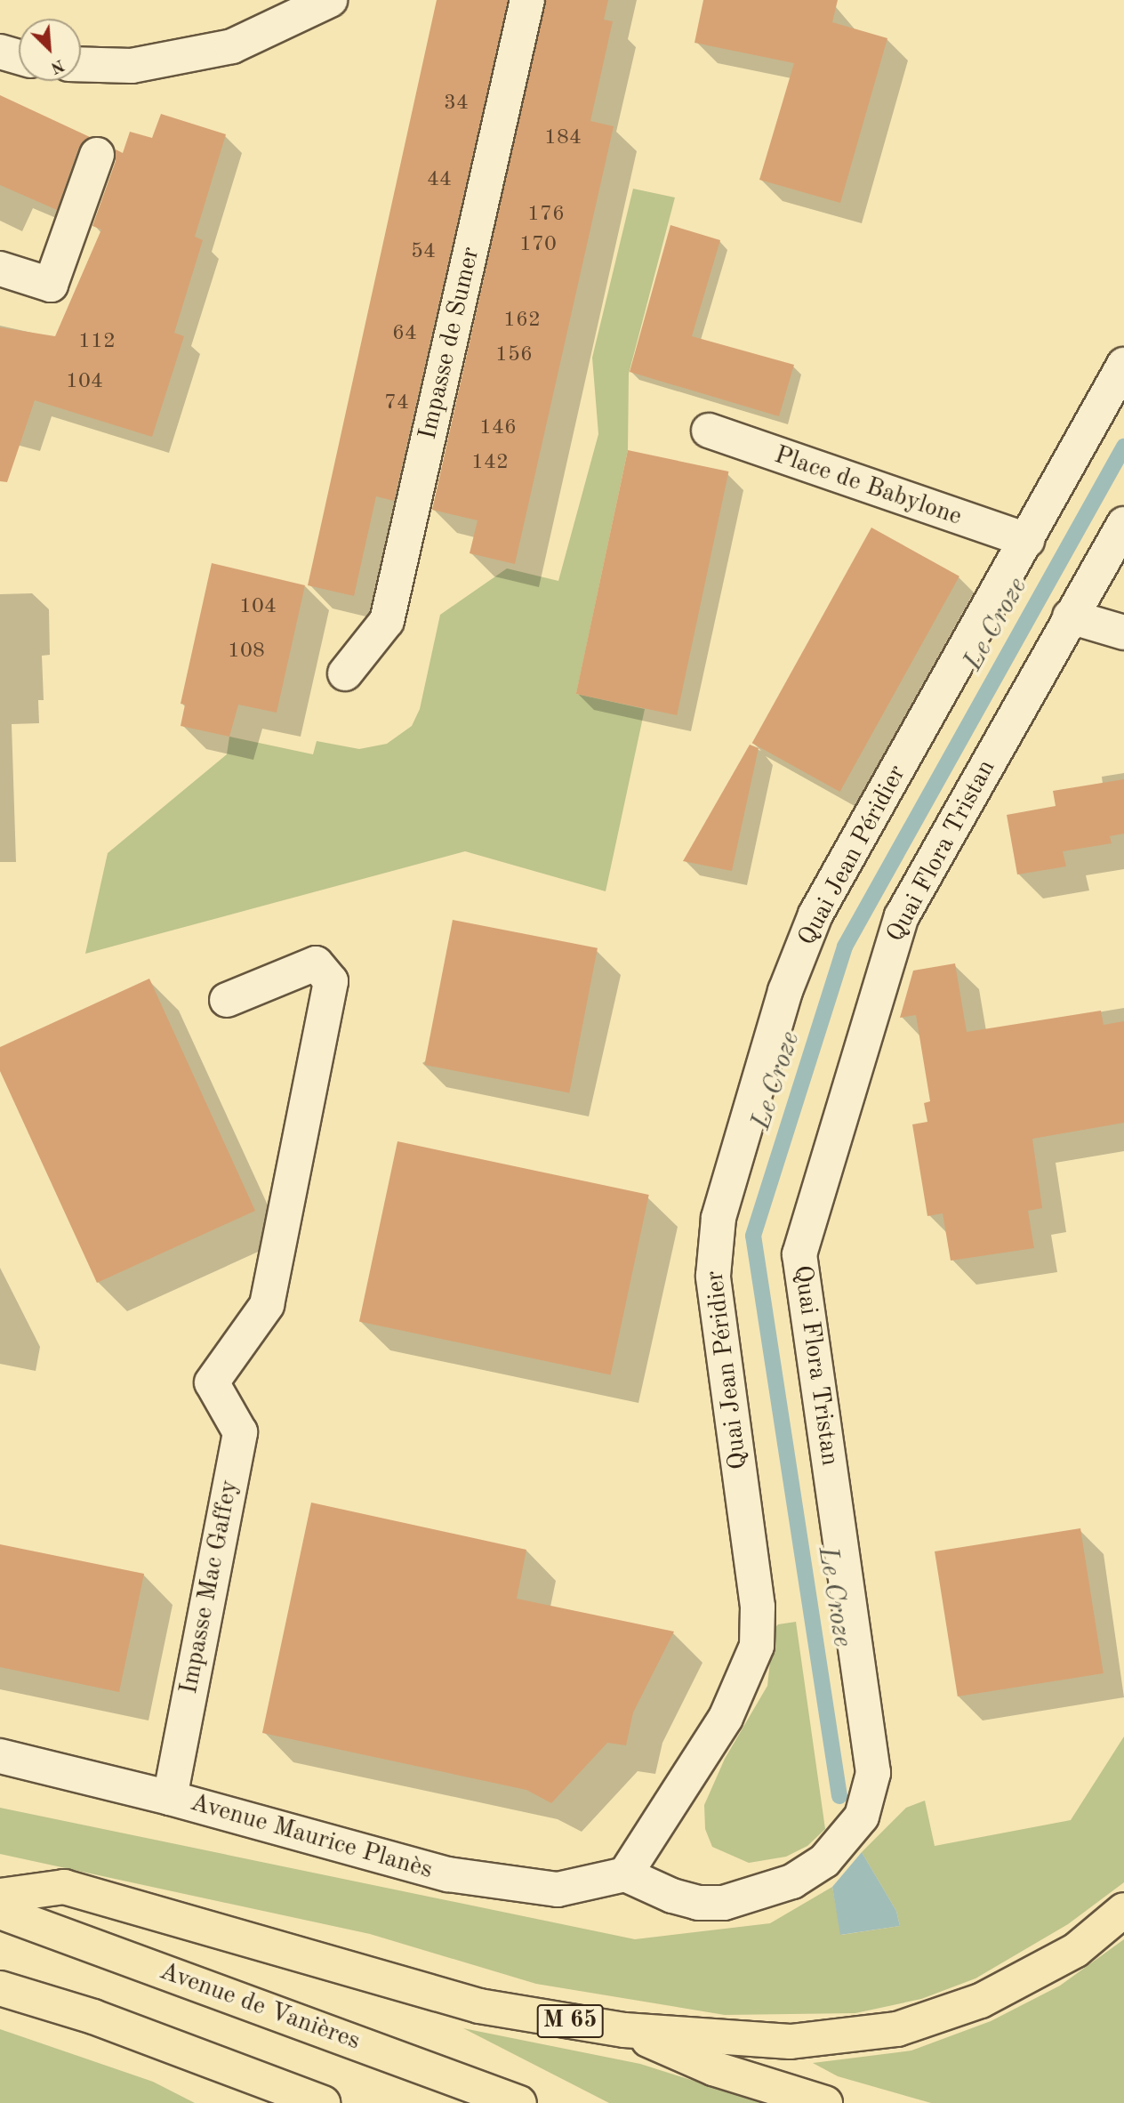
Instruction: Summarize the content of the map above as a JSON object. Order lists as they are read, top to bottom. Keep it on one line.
{"streets":{"main road":["Avenue de Vanières","M 65"],"street":["Impasse de Sumer","Place de Babylone","Quai Flora Tristan","Quai Jean Péridier","Impasse Mac Gaffey","Avenue Maurice Planès"]},"crossings":[["Place de Babylone","Quai Jean Péridier"],["Quai Flora Tristan","Quai Jean Péridier"],["Quai Flora Tristan","Avenue Maurice Planès"],["Quai Jean Péridier","Avenue Maurice Planès"],["Impasse Mac Gaffey","Avenue Maurice Planès"]],"water":["Le Croze"],"house_numbers":["34","184","44","176","170","54","162","64","112","156","104","74","146","142","104","108"],"north":"bottom right"}
